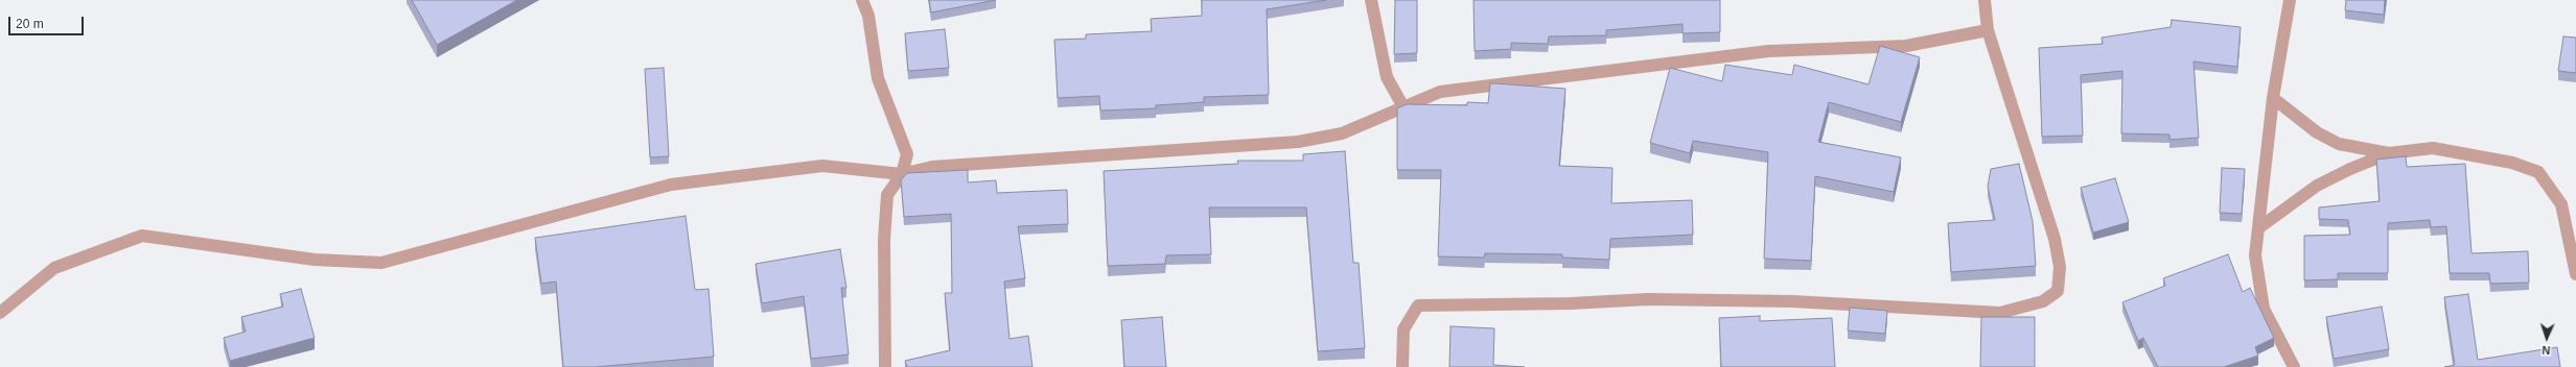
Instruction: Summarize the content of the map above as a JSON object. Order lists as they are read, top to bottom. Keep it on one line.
{"scale_bar":"20 m","north":"bottom"}
